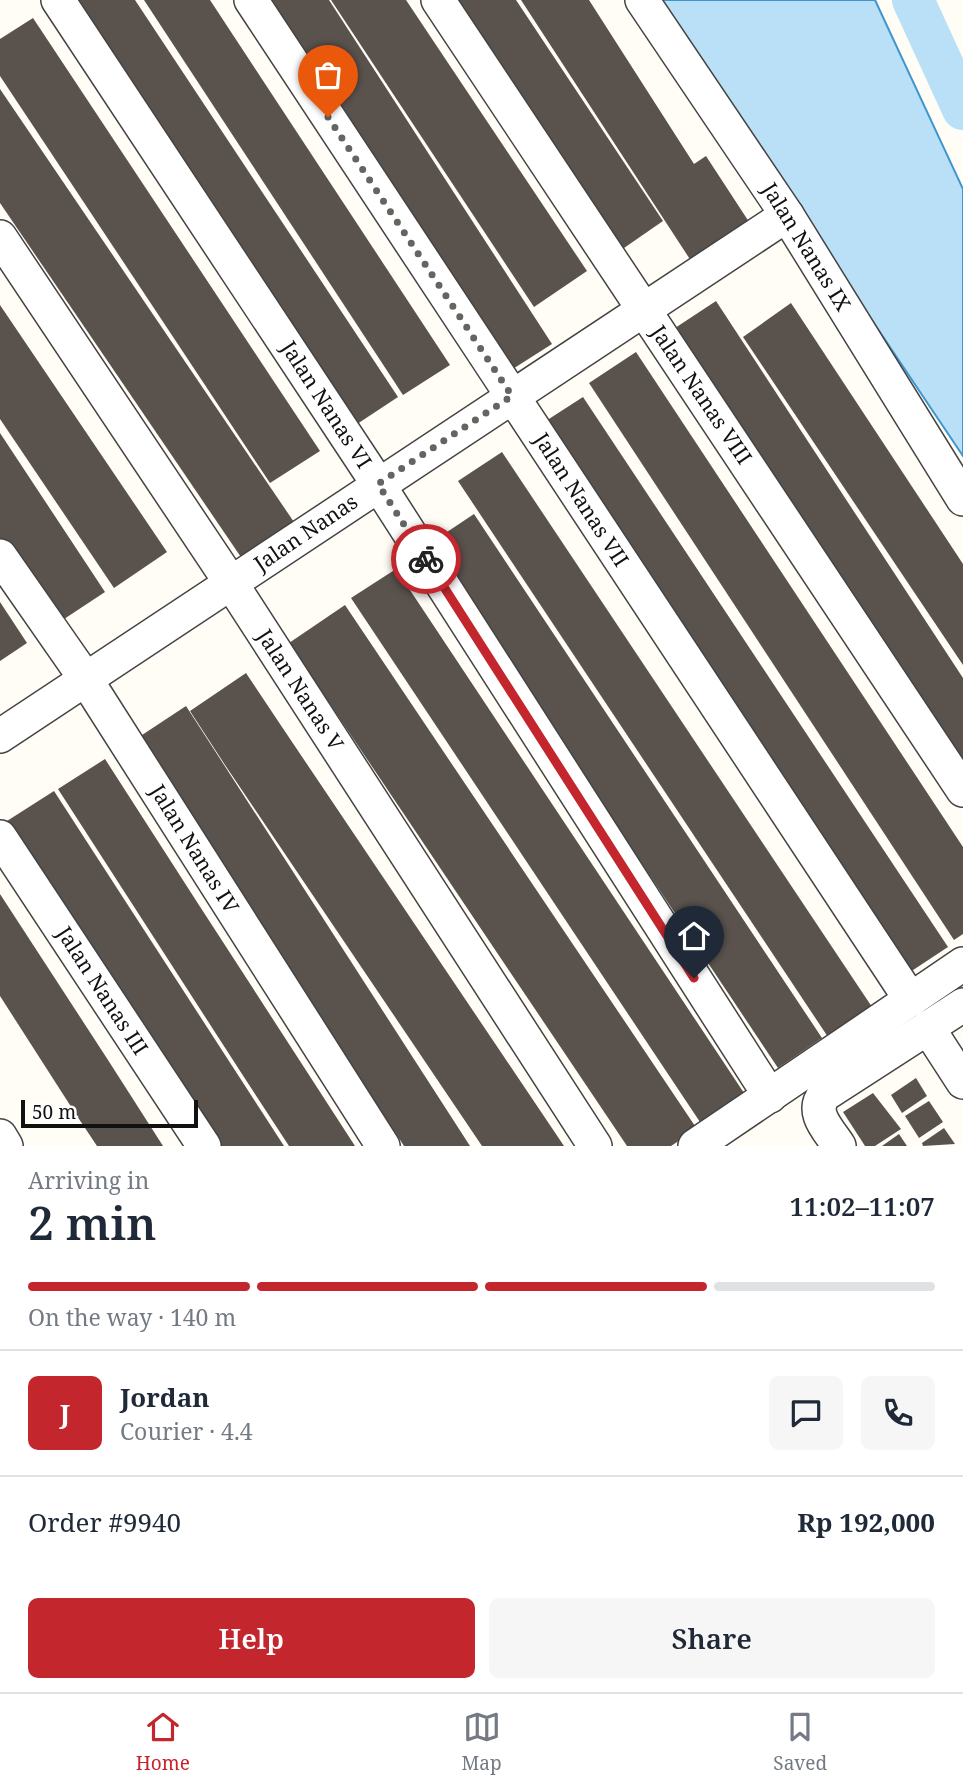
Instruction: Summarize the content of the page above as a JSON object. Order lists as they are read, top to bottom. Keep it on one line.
{"streets":{"street":["Jalan Nanas IX","Jalan Nanas VIII","Jalan Nanas VI","Jalan Nanas VII","Jalan Nanas","Jalan Nanas V","Jalan Nanas IV","Jalan Nanas III"]},"crossings":[["Jalan Nanas IX","Jalan Nanas"],["Jalan Nanas VIII","Jalan Nanas"],["Jalan Nanas VI","Jalan Nanas"],["Jalan Nanas VII","Jalan Nanas"],["Jalan Nanas","Jalan Nanas V"],["Jalan Nanas","Jalan Nanas IV"]],"scale_bar":"50 m","page":{"scale":"50 m","heading":["2 min","Arriving in","11:02–11:07"],"panel":["Jordan","Courier · 4.4","Order #9940","Rp 192,000"],"bar":"On the way · 140 m","round":"J","buttons":["Help","Share"],"tabs":["Home","Map","Saved"]}}
